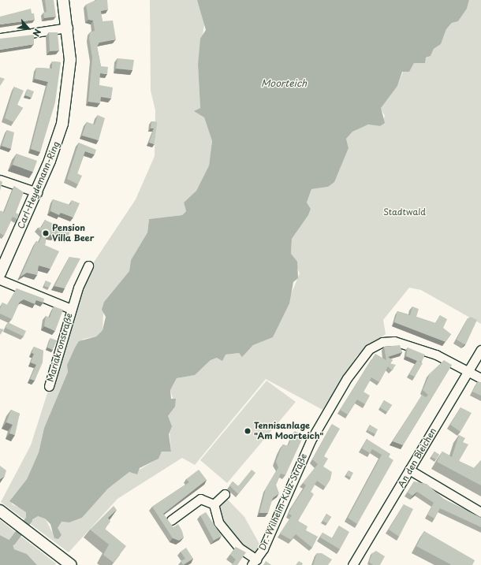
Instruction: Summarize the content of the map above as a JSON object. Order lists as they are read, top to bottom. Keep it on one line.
{"streets":{"main road":["Carl-Heydemann-Ring"],"street":["Mariakronstraße","An den Bleichen","Dr.-Wilhelm-Külz-Straße"]},"crossings":[["An den Bleichen","Dr.-Wilhelm-Külz-Straße"]],"water":["Moorteich"],"parks":["Stadtwald"],"places":["Pension Villa Beer","Tennisanlage \"Am Moorteich\""],"north":"bottom right"}
